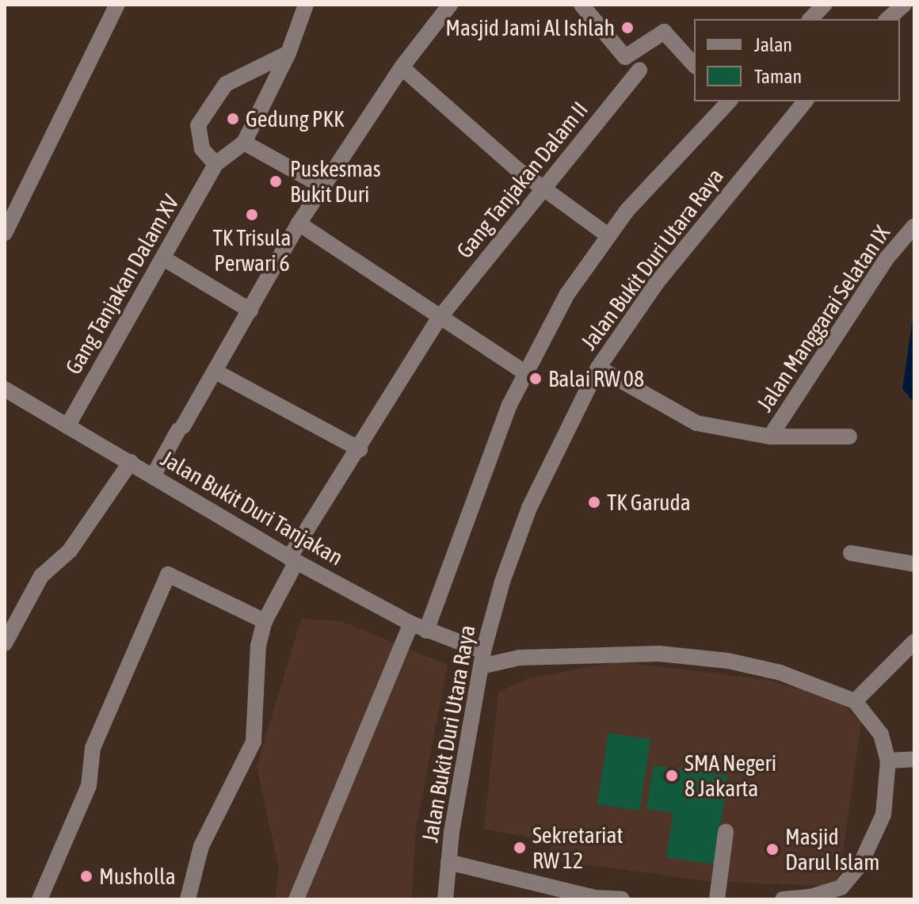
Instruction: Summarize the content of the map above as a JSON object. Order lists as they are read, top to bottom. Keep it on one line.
{"streets":{"street":["Gang Tanjakan Dalam II","Jalan Bukit Duri Utara Raya","Gang Tanjakan Dalam XV","Jalan Manggarai Selatan IX","Jalan Bukit Duri Tanjakan"]},"crossings":[["Gang Tanjakan Dalam II","Jalan Bukit Duri Tanjakan"],["Jalan Bukit Duri Utara Raya","Jalan Manggarai Selatan IX"],["Jalan Bukit Duri Utara Raya","Jalan Bukit Duri Tanjakan"],["Gang Tanjakan Dalam XV","Jalan Bukit Duri Tanjakan"]],"places":["Masjid Jami Al Ishlah","Gedung PKK","Puskesmas Bukit Duri","TK Trisula Perwari 6","Balai RW 08","TK Garuda","SMA Negeri 8 Jakarta","Sekretariat RW 12","Masjid Darul Islam","Musholla"],"legend":["Jalan","Taman"]}
